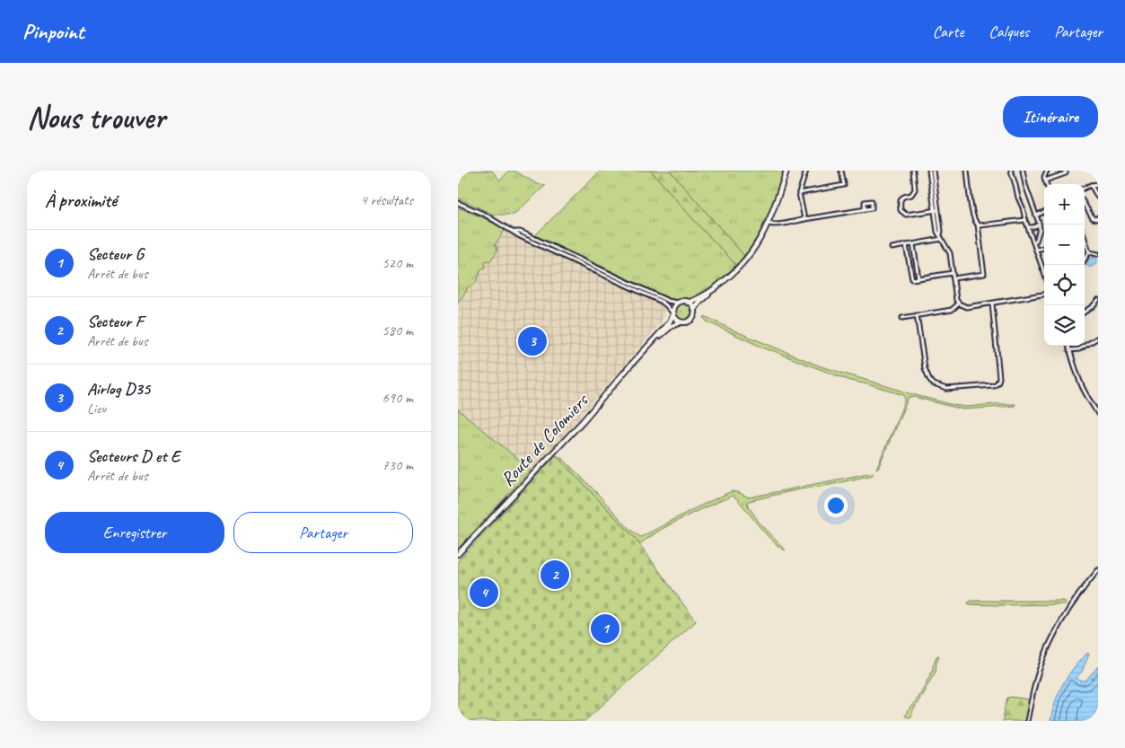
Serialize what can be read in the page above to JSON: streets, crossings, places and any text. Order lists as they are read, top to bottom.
{
  "streets": {
    "main road": ["Route de Colomiers"]
  },
  "page": {
    "header": "Pinpoint",
    "nav": ["Carte", "Calques", "Partager"],
    "buttons": [
      "Itinéraire",
      ["Enregistrer", "Partager"]
    ],
    "title": "Nous trouver",
    "heading": ["À proximité", "4 résultats"],
    "map_buttons": ["+", "−"],
    "list": [
      {
        "mark": "1",
        "name": "Secteur G",
        "note": "Arrêt de bus",
        "value": "520 m"
      },
      {
        "mark": "2",
        "name": "Secteur F",
        "note": "Arrêt de bus",
        "value": "580 m"
      },
      {
        "mark": "3",
        "name": "Airlog D35",
        "note": "Lieu",
        "value": "690 m"
      },
      {
        "mark": "4",
        "name": "Secteurs D et E",
        "note": "Arrêt de bus",
        "value": "730 m"
      }
    ],
    "pins": [
      "3",
      "2",
      "4",
      "1"
    ]
  }
}
